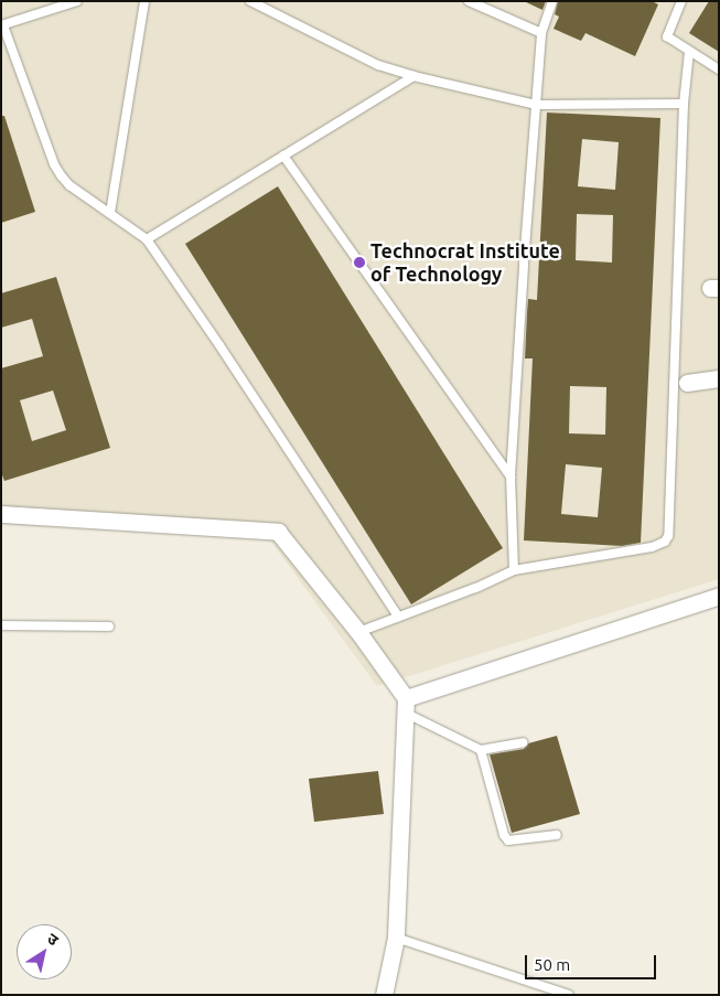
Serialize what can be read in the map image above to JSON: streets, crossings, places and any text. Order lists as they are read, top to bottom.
{
  "places": ["Technocrat Institute of Technology"],
  "scale_bar": "50 m",
  "north": "top right"
}
